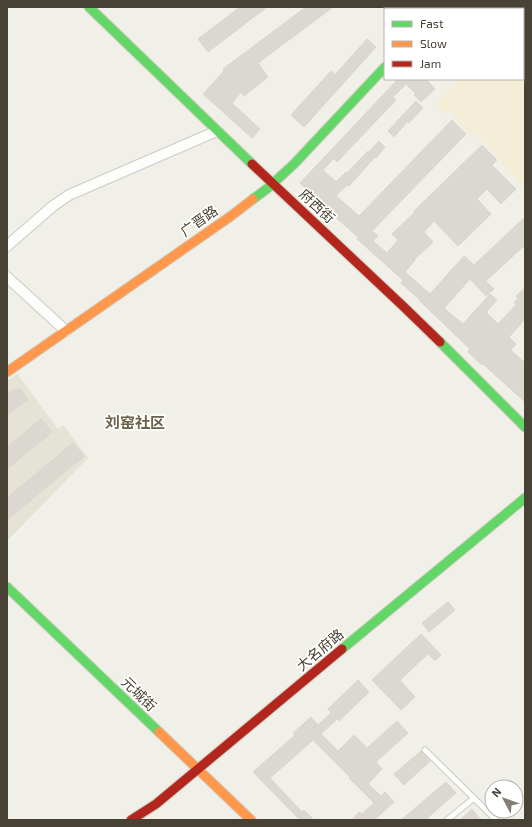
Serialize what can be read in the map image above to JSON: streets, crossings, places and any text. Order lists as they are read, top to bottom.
{
  "streets": {
    "street": [
      "府西街",
      "广晋路",
      "大名府路",
      "元城街"
    ]
  },
  "crossings": [
    ["府西街", "广晋路"],
    ["大名府路", "元城街"]
  ],
  "districts": ["刘窑社区"],
  "legend": ["Fast", "Slow", "Jam"],
  "north": "top left"
}
